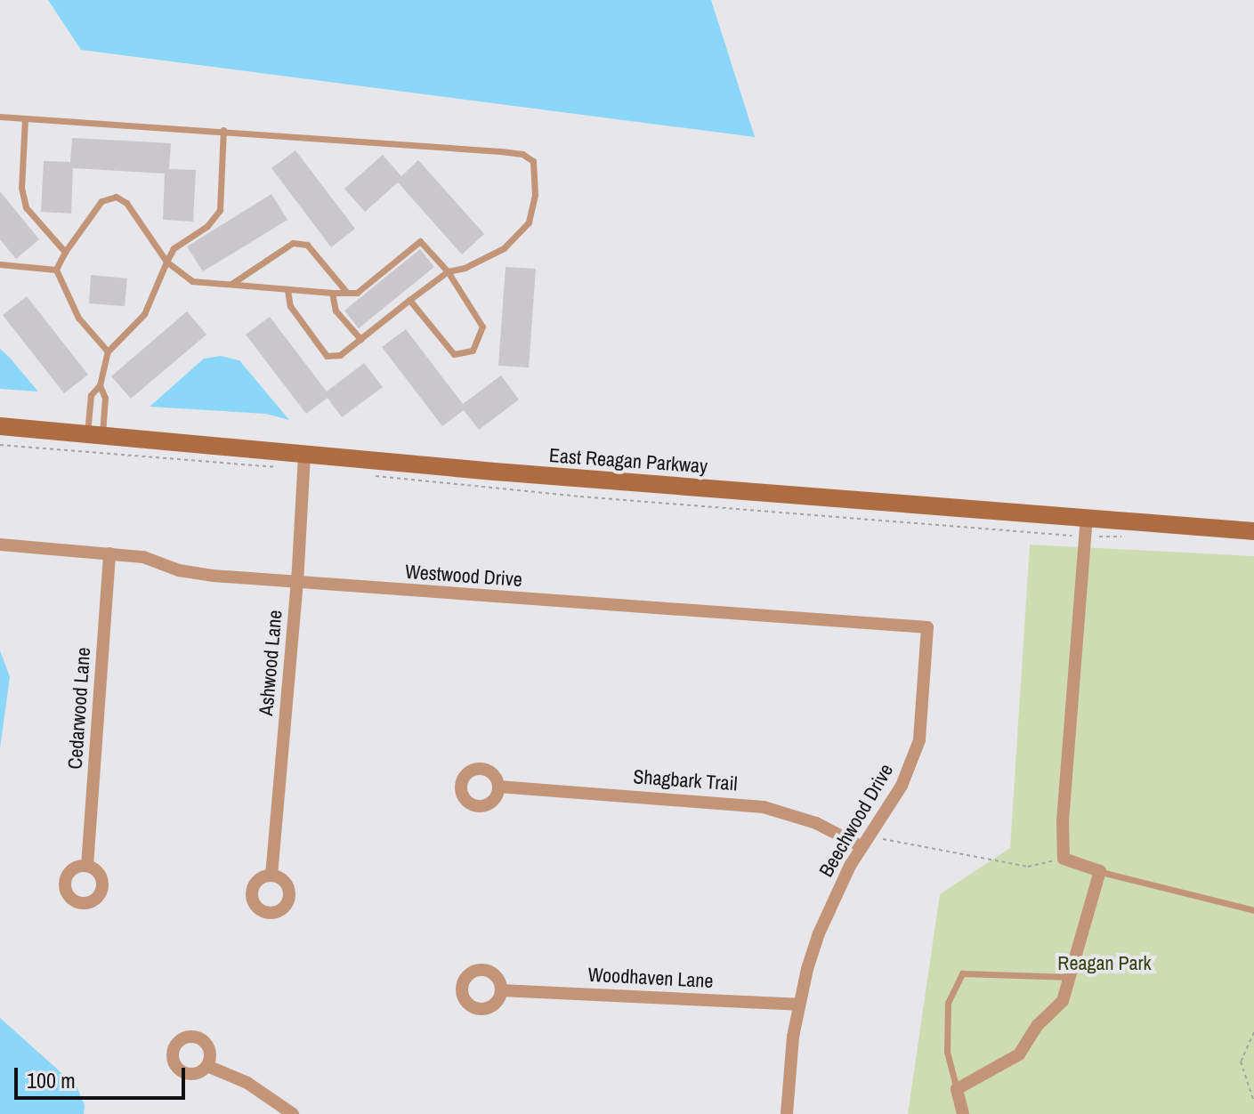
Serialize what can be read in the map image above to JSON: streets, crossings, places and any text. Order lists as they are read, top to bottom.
{
  "streets": {
    "street": [
      "East Reagan Parkway",
      "Westwood Drive",
      "Ashwood Lane",
      "Cedarwood Lane",
      "Shagbark Trail",
      "Beechwood Drive",
      "Woodhaven Lane"
    ]
  },
  "crossings": [
    ["East Reagan Parkway", "Ashwood Lane"],
    ["Westwood Drive", "Ashwood Lane"],
    ["Westwood Drive", "Cedarwood Lane"],
    ["Westwood Drive", "Beechwood Drive"],
    ["Shagbark Trail", "Beechwood Drive"],
    ["Beechwood Drive", "Woodhaven Lane"]
  ],
  "parks": ["Reagan Park"],
  "scale_bar": "100 m"
}
